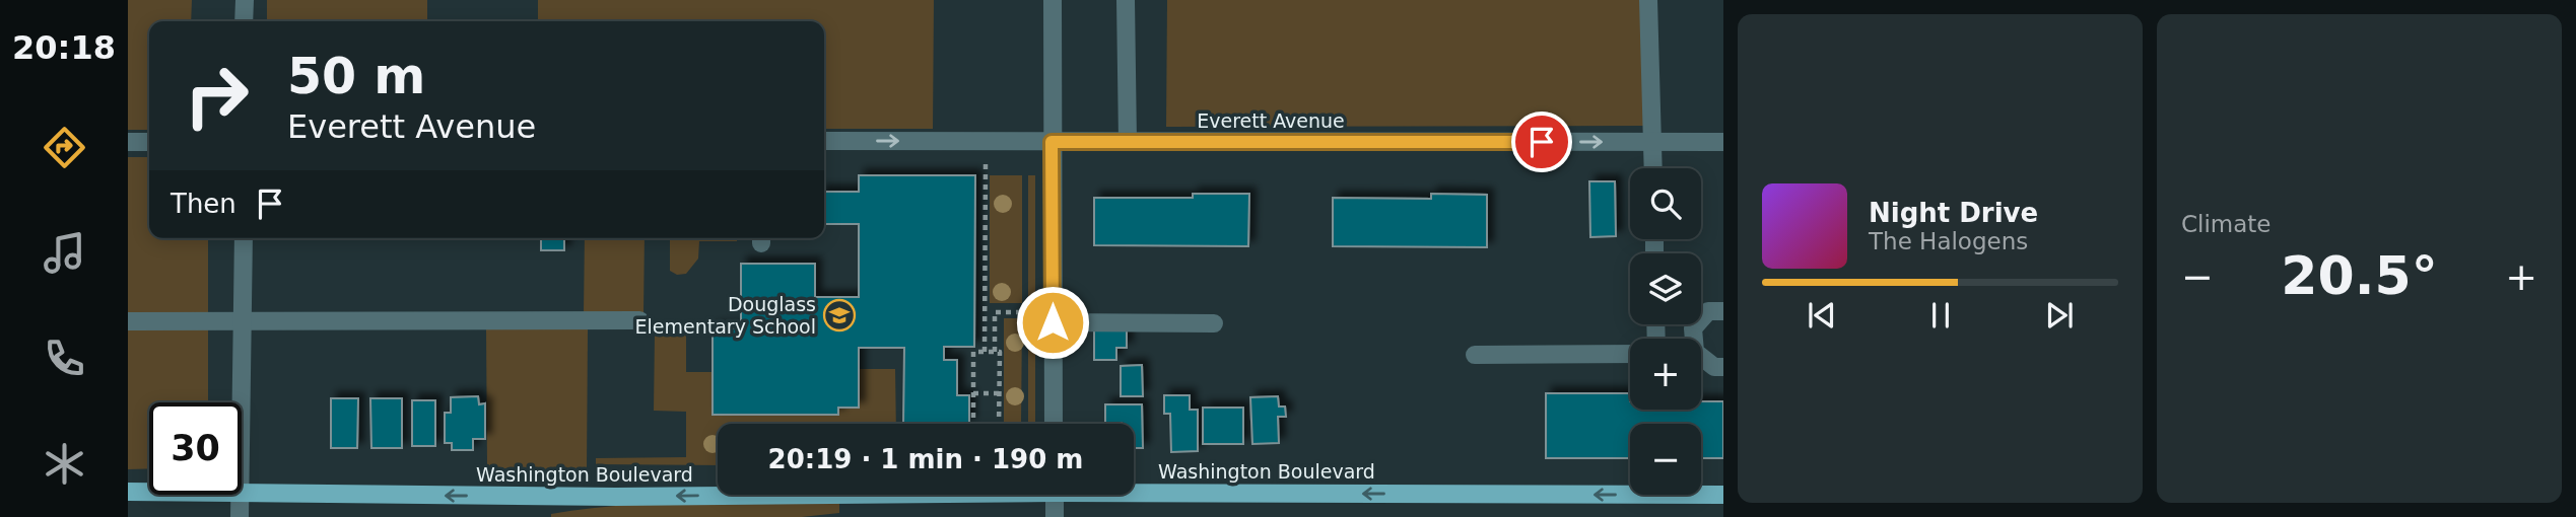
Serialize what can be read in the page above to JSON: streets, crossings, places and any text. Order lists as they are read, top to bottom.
{
  "streets": {
    "main road": ["Washington Boulevard"],
    "street": ["Everett Avenue"]
  },
  "one_way": ["Everett Avenue", "Washington Boulevard"],
  "places": {
    "school or university": ["Douglass Elementary School"]
  },
  "page": {
    "tabs": "20:18",
    "tile": "Climate",
    "turn": ["50 m", "Everett Avenue"],
    "map_buttons": ["+", "−"],
    "then": "Then",
    "song": ["Night Drive", "The Halogens"],
    "heat": ["−", "20.5°", "+"],
    "limit": "30",
    "trip": "20:19 · 1 min · 190 m"
  }
}
